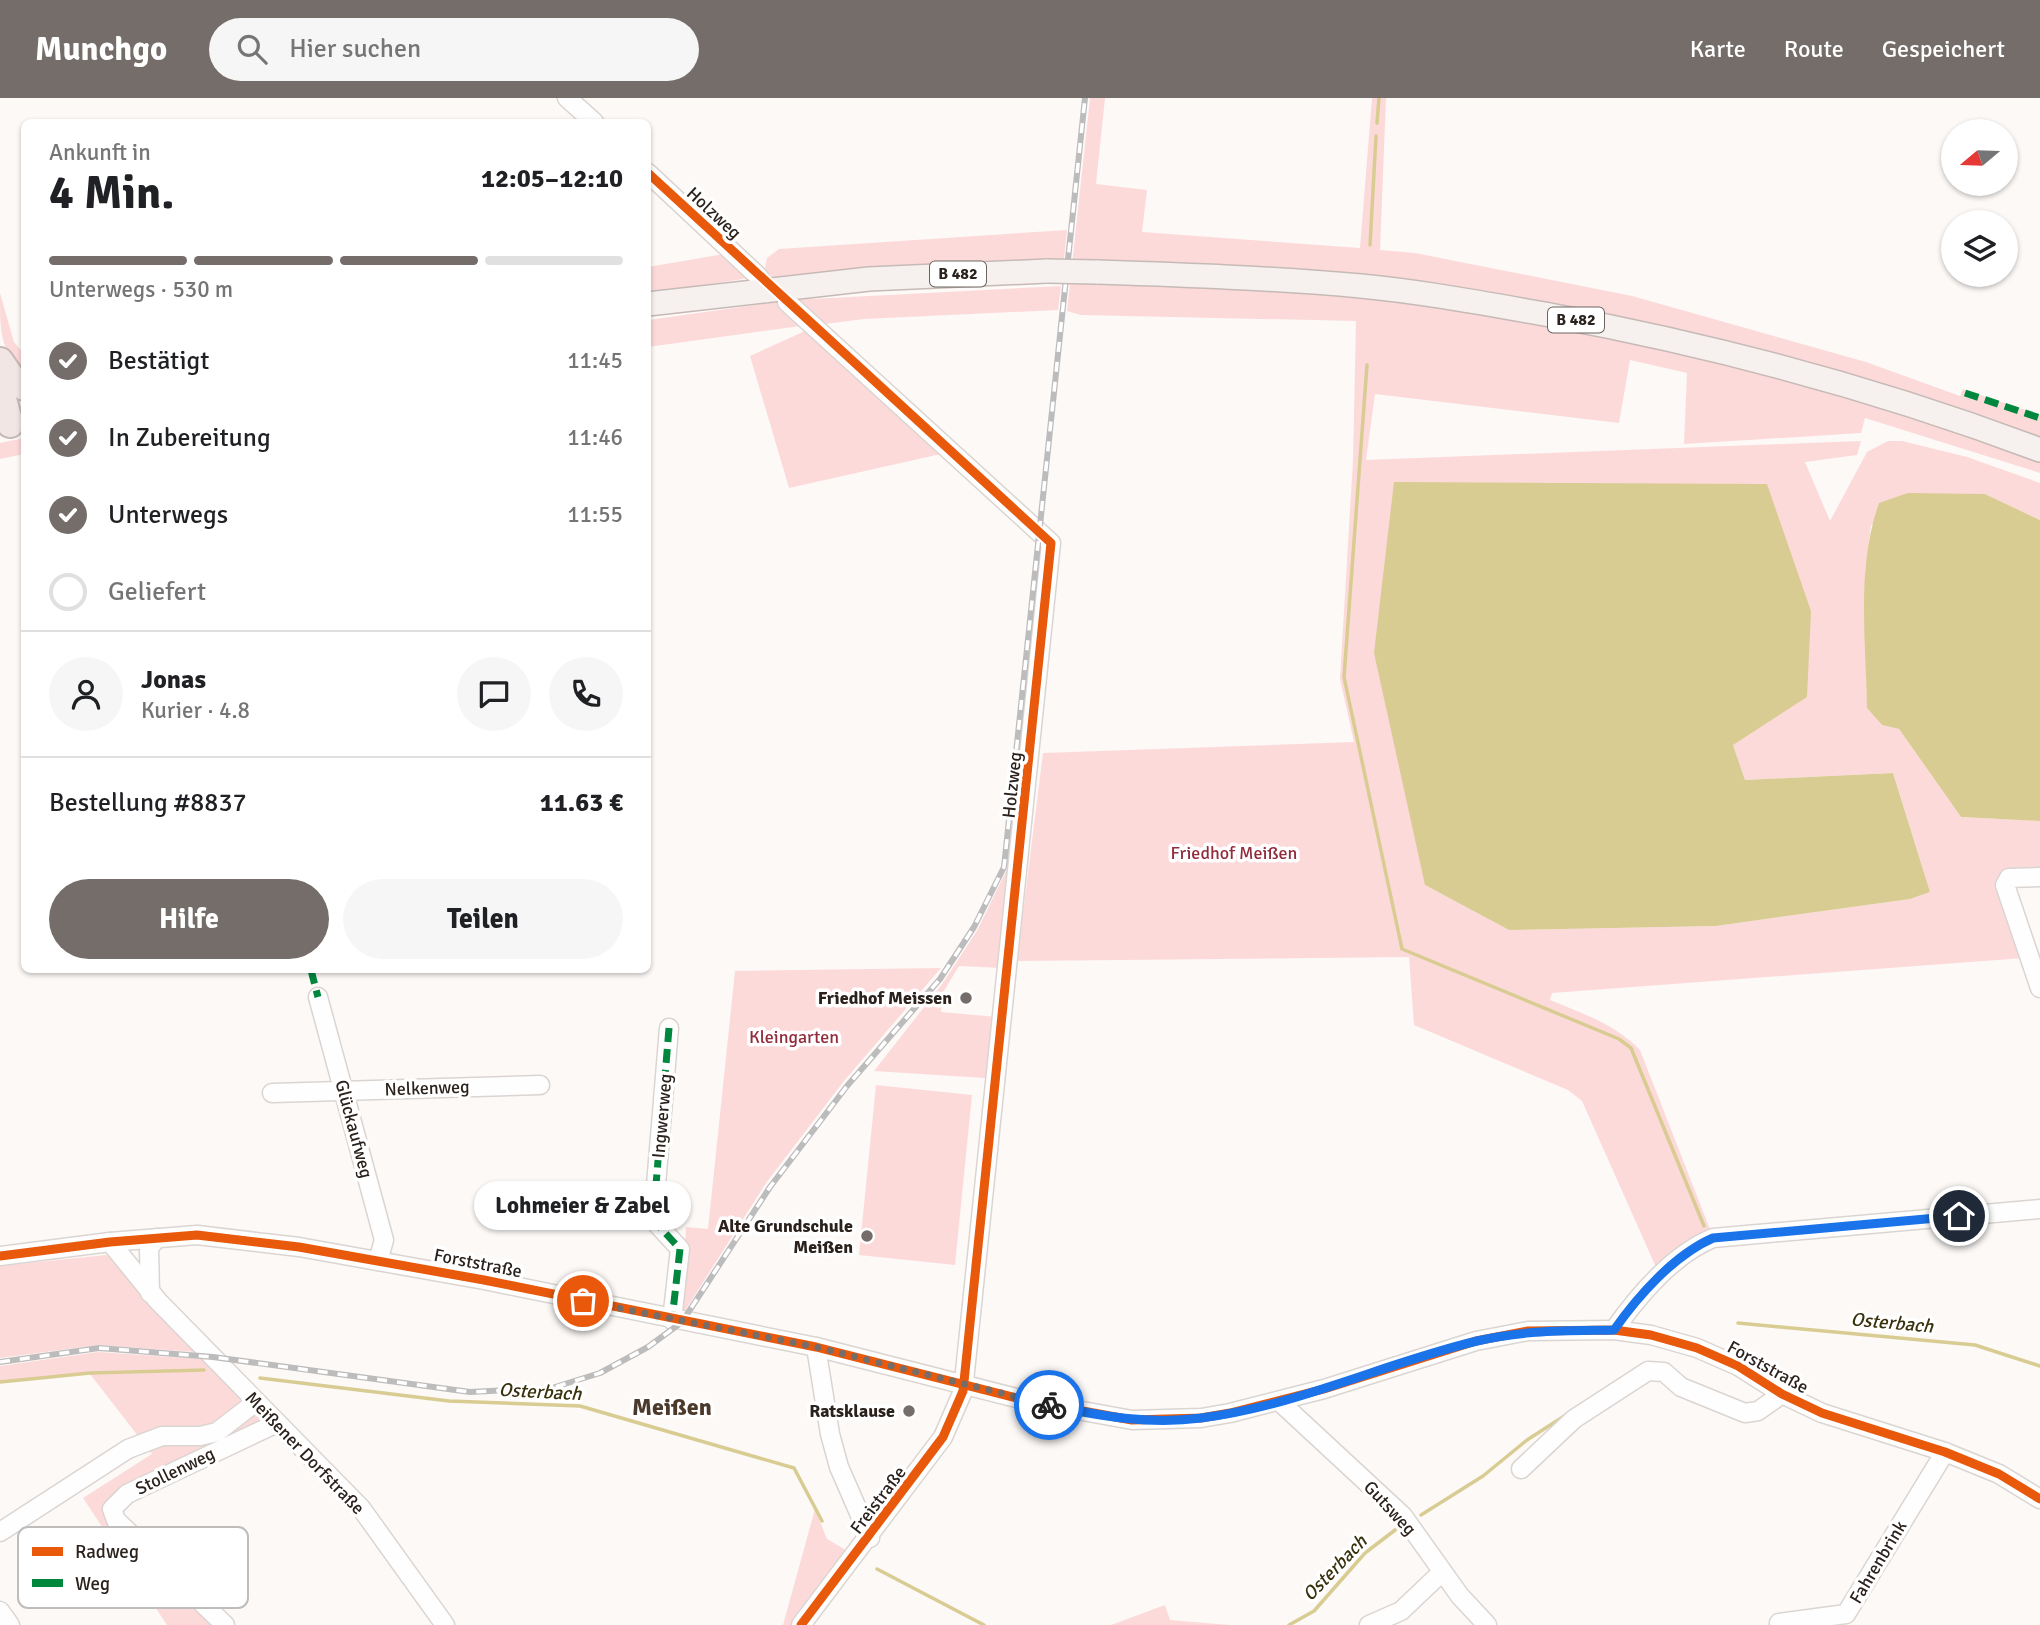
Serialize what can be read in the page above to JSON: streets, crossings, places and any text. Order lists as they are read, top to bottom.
{
  "streets": {
    "main road": ["B 482"],
    "street": [
      "Holzweg",
      "Nelkenweg",
      "Ingwerweg",
      "Glückaufweg",
      "Forststraße",
      "Meißener Dorfstraße",
      "Stollenweg",
      "Freistraße",
      "Gutsweg",
      "Fahrenbrink"
    ]
  },
  "crossings": [
    ["Holzweg", "Forststraße"],
    ["Holzweg", "Freistraße"],
    ["Nelkenweg", "Glückaufweg"],
    ["Ingwerweg", "Forststraße"],
    ["Glückaufweg", "Forststraße"],
    ["Forststraße", "Meißener Dorfstraße"],
    ["Forststraße", "Freistraße"],
    ["Forststraße", "Gutsweg"],
    ["Forststraße", "Fahrenbrink"],
    ["Meißener Dorfstraße", "Stollenweg"]
  ],
  "districts": ["Meißen"],
  "water": ["Osterbach"],
  "parks": ["Friedhof Meißen", "Kleingarten"],
  "places": [
    "Friedhof Meissen",
    "Alte Grundschule Meißen",
    "Lohmeier & Zabel",
    "Ratsklause"
  ],
  "legend": ["Radweg", "Weg"],
  "north": "left",
  "page": {
    "header": "Munchgo",
    "search": "Hier suchen",
    "nav": ["Karte", "Route", "Gespeichert"],
    "heading": ["4 Min.", "Ankunft in", "12:05–12:10"],
    "panel": [
      "Jonas",
      "Kurier · 4.8",
      "Bestellung #8837",
      "11.63 €"
    ],
    "bar": "Unterwegs · 530 m",
    "list": [
      ["Bestätigt", "11:45"],
      ["In Zubereitung", "11:46"],
      ["Unterwegs", "11:55"],
      "Geliefert"
    ],
    "buttons": ["Hilfe", "Teilen"],
    "bubble": "Lohmeier & Zabel"
  }
}
